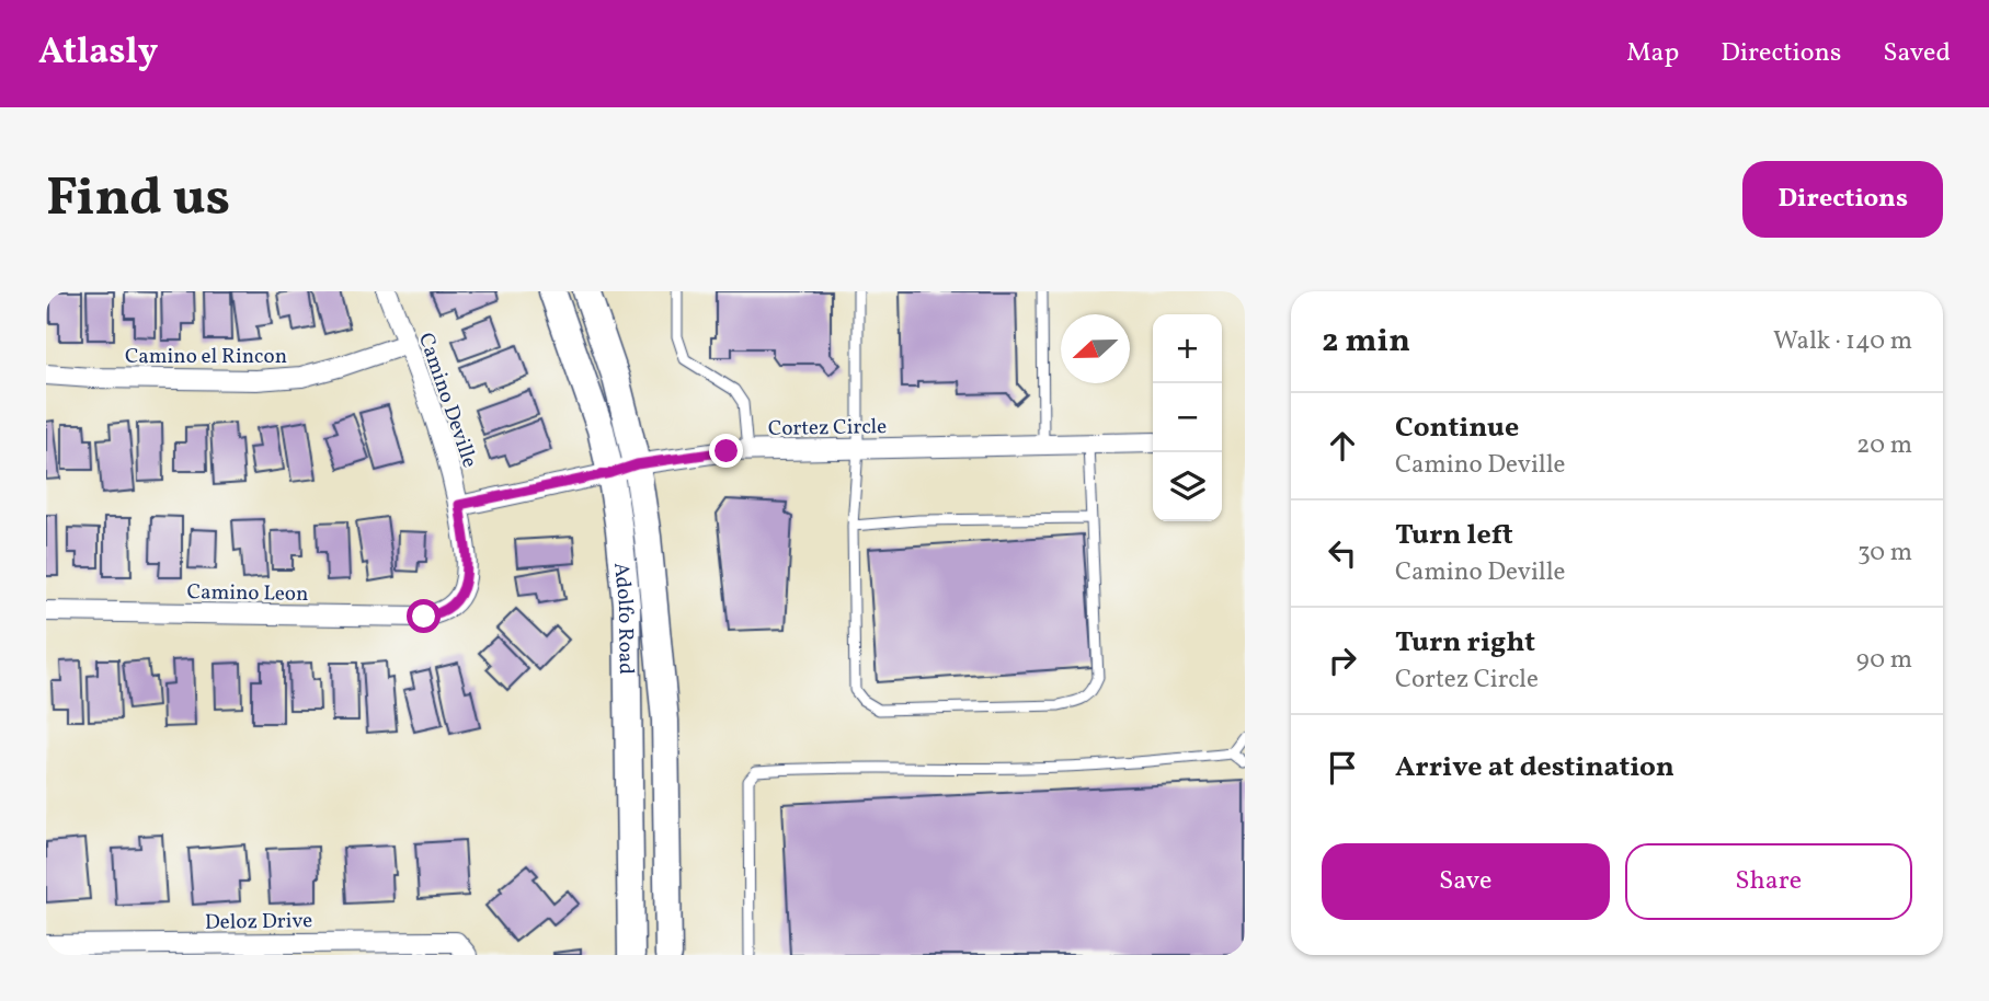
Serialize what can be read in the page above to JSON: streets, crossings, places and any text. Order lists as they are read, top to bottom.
{
  "streets": {
    "street": [
      "Camino el Rincon",
      "Camino Deville",
      "Cortez Circle",
      "Camino Leon",
      "Adolfo Road",
      "Deloz Drive"
    ]
  },
  "crossings": [
    ["Camino el Rincon", "Camino Deville"],
    ["Camino Deville", "Cortez Circle"],
    ["Camino Deville", "Camino Leon"],
    ["Cortez Circle", "Adolfo Road"]
  ],
  "north": "left",
  "page": {
    "header": "Atlasly",
    "nav": ["Map", "Directions", "Saved"],
    "buttons": [
      "Directions",
      ["Save", "Share"]
    ],
    "title": "Find us",
    "heading": ["2 min", "Walk · 140 m"],
    "map_buttons": ["+", "−"],
    "list": [
      ["Continue", "Camino Deville", "20 m"],
      ["Turn left", "Camino Deville", "30 m"],
      ["Turn right", "Cortez Circle", "90 m"],
      "Arrive at destination"
    ]
  }
}
